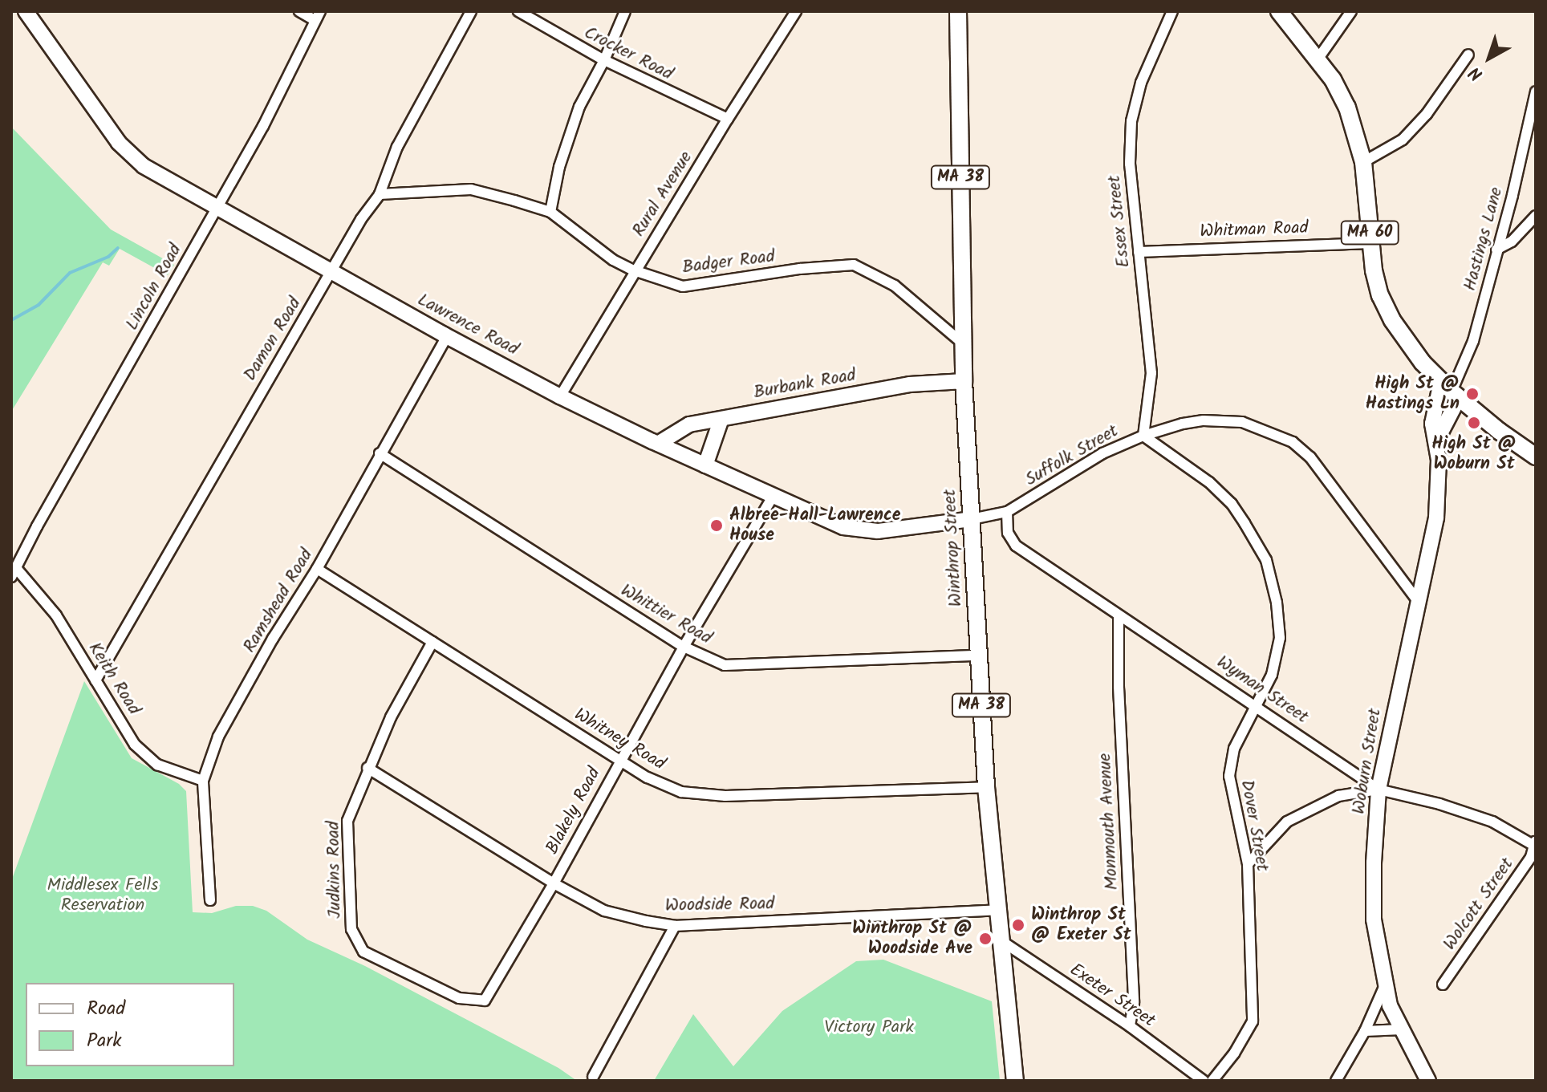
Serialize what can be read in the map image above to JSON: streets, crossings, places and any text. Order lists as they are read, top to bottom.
{
  "streets": {
    "main road": ["MA 38", "MA 60", "Winthrop Street"],
    "street": [
      "Crocker Road",
      "Rural Avenue",
      "Essex Street",
      "Whitman Road",
      "Hastings Lane",
      "Badger Road",
      "Lincoln Road",
      "Lawrence Road",
      "Damon Road",
      "Burbank Road",
      "Suffolk Street",
      "Ramshead Road",
      "Whittier Road",
      "Keith Road",
      "Wyman Street",
      "Whitney Road",
      "Woburn Street",
      "Blakely Road",
      "Monmouth Avenue",
      "Dover Street",
      "Judkins Road",
      "Wolcott Street",
      "Woodside Road",
      "Exeter Street"
    ]
  },
  "crossings": [
    ["Crocker Road", "Rural Avenue"],
    ["Rural Avenue", "Badger Road"],
    ["Rural Avenue", "Lawrence Road"],
    ["Essex Street", "Whitman Road"],
    ["Essex Street", "Suffolk Street"],
    ["Essex Street", "Dover Street"],
    ["Whitman Road", "MA 60"],
    ["MA 60", "Hastings Lane"],
    ["MA 60", "Woburn Street"],
    ["Hastings Lane", "Woburn Street"],
    ["Badger Road", "Damon Road"],
    ["Badger Road", "Winthrop Street"],
    ["Lincoln Road", "Lawrence Road"],
    ["Lincoln Road", "Keith Road"],
    ["Lawrence Road", "Damon Road"],
    ["Lawrence Road", "Burbank Road"],
    ["Lawrence Road", "Suffolk Street"],
    ["Lawrence Road", "Winthrop Street"],
    ["Lawrence Road", "Ramshead Road"],
    ["Lawrence Road", "Blakely Road"],
    ["Damon Road", "Keith Road"],
    ["Burbank Road", "Winthrop Street"],
    ["Suffolk Street", "Winthrop Street"],
    ["Suffolk Street", "Wyman Street"],
    ["Suffolk Street", "Woburn Street"],
    ["Suffolk Street", "Dover Street"],
    ["Winthrop Street", "Whittier Road"],
    ["Winthrop Street", "Whitney Road"],
    ["Winthrop Street", "Woodside Road"],
    ["Winthrop Street", "Exeter Street"],
    ["Ramshead Road", "Whittier Road"],
    ["Ramshead Road", "Keith Road"],
    ["Ramshead Road", "Whitney Road"],
    ["Whittier Road", "Blakely Road"],
    ["Wyman Street", "Woburn Street"],
    ["Wyman Street", "Monmouth Avenue"],
    ["Wyman Street", "Dover Street"],
    ["Wyman Street", "Wolcott Street"],
    ["Whitney Road", "Blakely Road"],
    ["Whitney Road", "Judkins Road"],
    ["Blakely Road", "Judkins Road"],
    ["Blakely Road", "Woodside Road"],
    ["Monmouth Avenue", "Exeter Street"],
    ["Judkins Road", "Woodside Road"]
  ],
  "parks": ["Middlesex Fells Reservation", "Victory Park"],
  "places": [
    "High St @ Hastings Ln",
    "High St @ Woburn St",
    "Albree-Hall-Lawrence House",
    "Winthrop St @ Exeter St",
    "Winthrop St @ Woodside Ave"
  ],
  "legend": ["Road", "Park"],
  "north": "bottom left"
}
